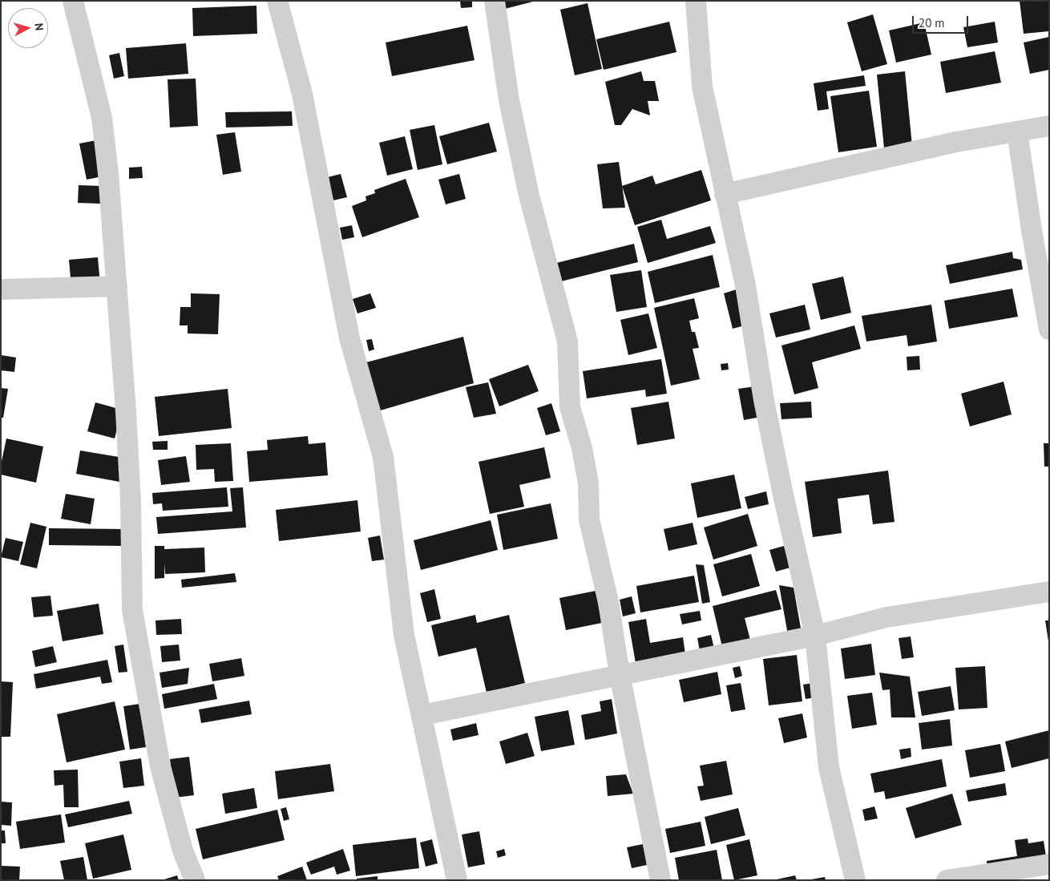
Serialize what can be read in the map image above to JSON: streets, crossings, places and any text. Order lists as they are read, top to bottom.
{
  "scale_bar": "20 m",
  "north": "right"
}
